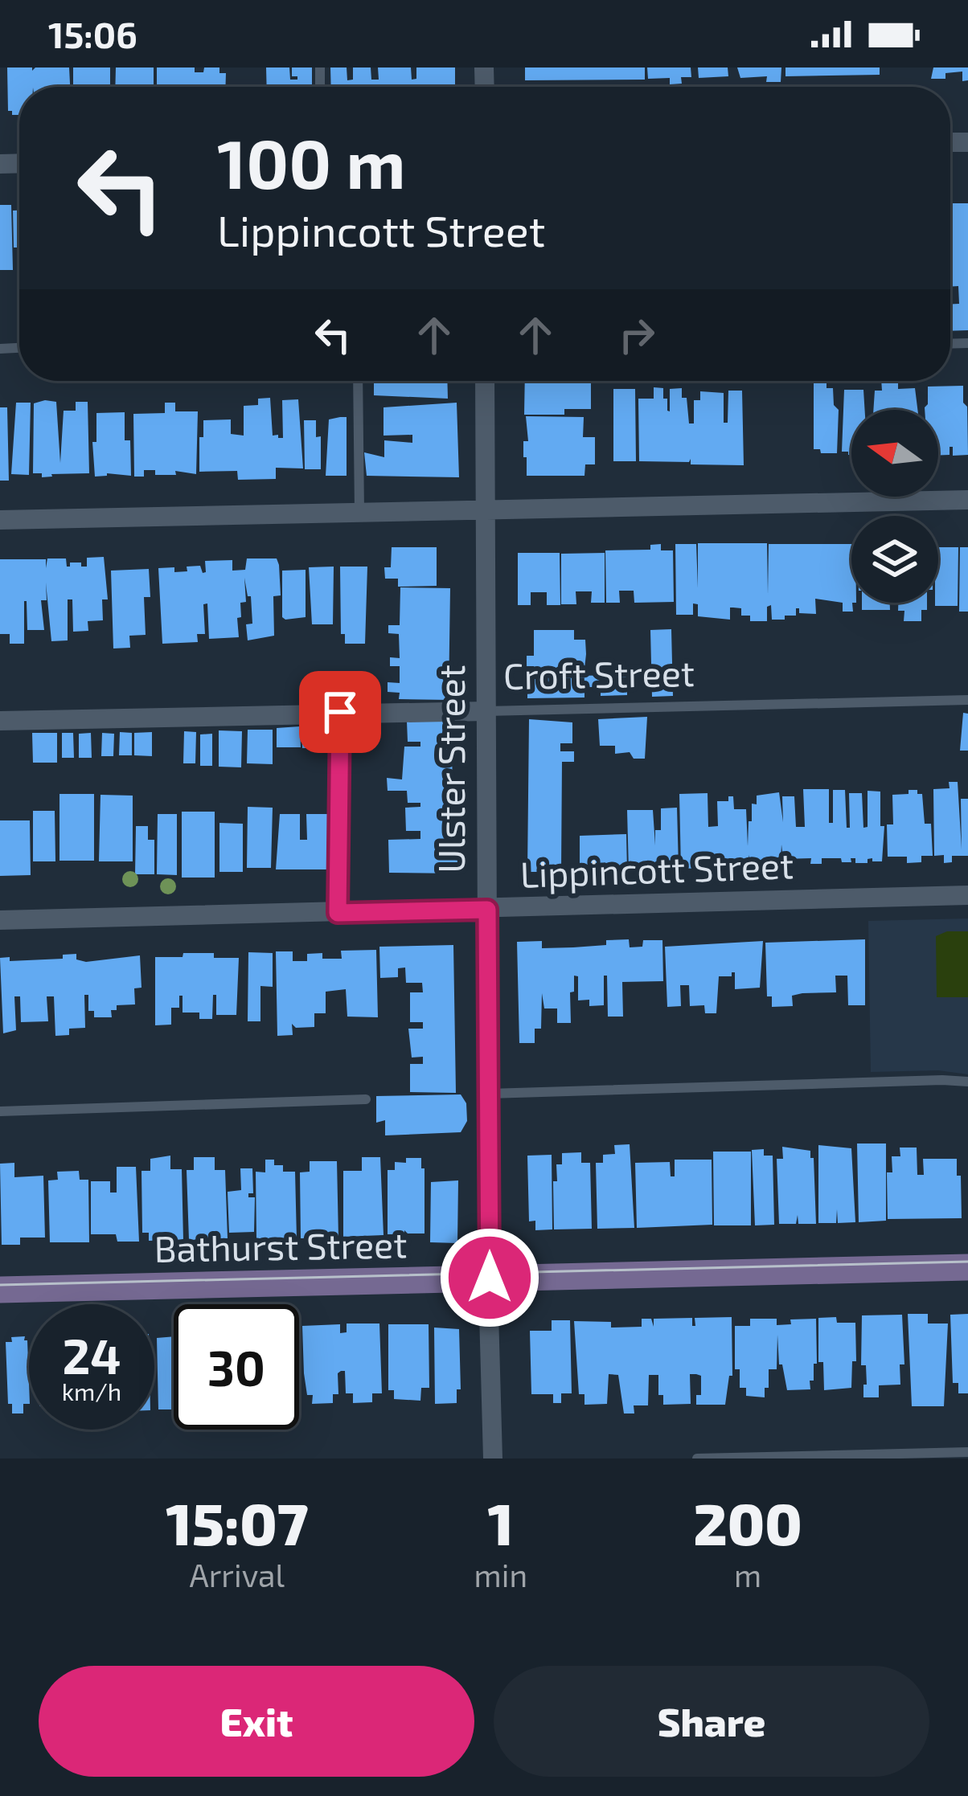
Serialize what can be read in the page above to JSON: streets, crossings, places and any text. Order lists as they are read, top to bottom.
{
  "streets": {
    "main road": ["Bathurst Street"],
    "street": ["Croft Street", "Ulster Street", "Lippincott Street"]
  },
  "crossings": [
    ["Croft Street", "Ulster Street"],
    ["Ulster Street", "Lippincott Street"],
    ["Ulster Street", "Bathurst Street"]
  ],
  "north": "left",
  "page": {
    "status": "15:06",
    "turn": ["100 m", "Lippincott Street"],
    "speed": "24 km/h",
    "limit": "30",
    "eta": [
      "15:07",
      "Arrival",
      "1",
      "min",
      "200",
      "m"
    ],
    "buttons": ["Exit", "Share"]
  }
}
